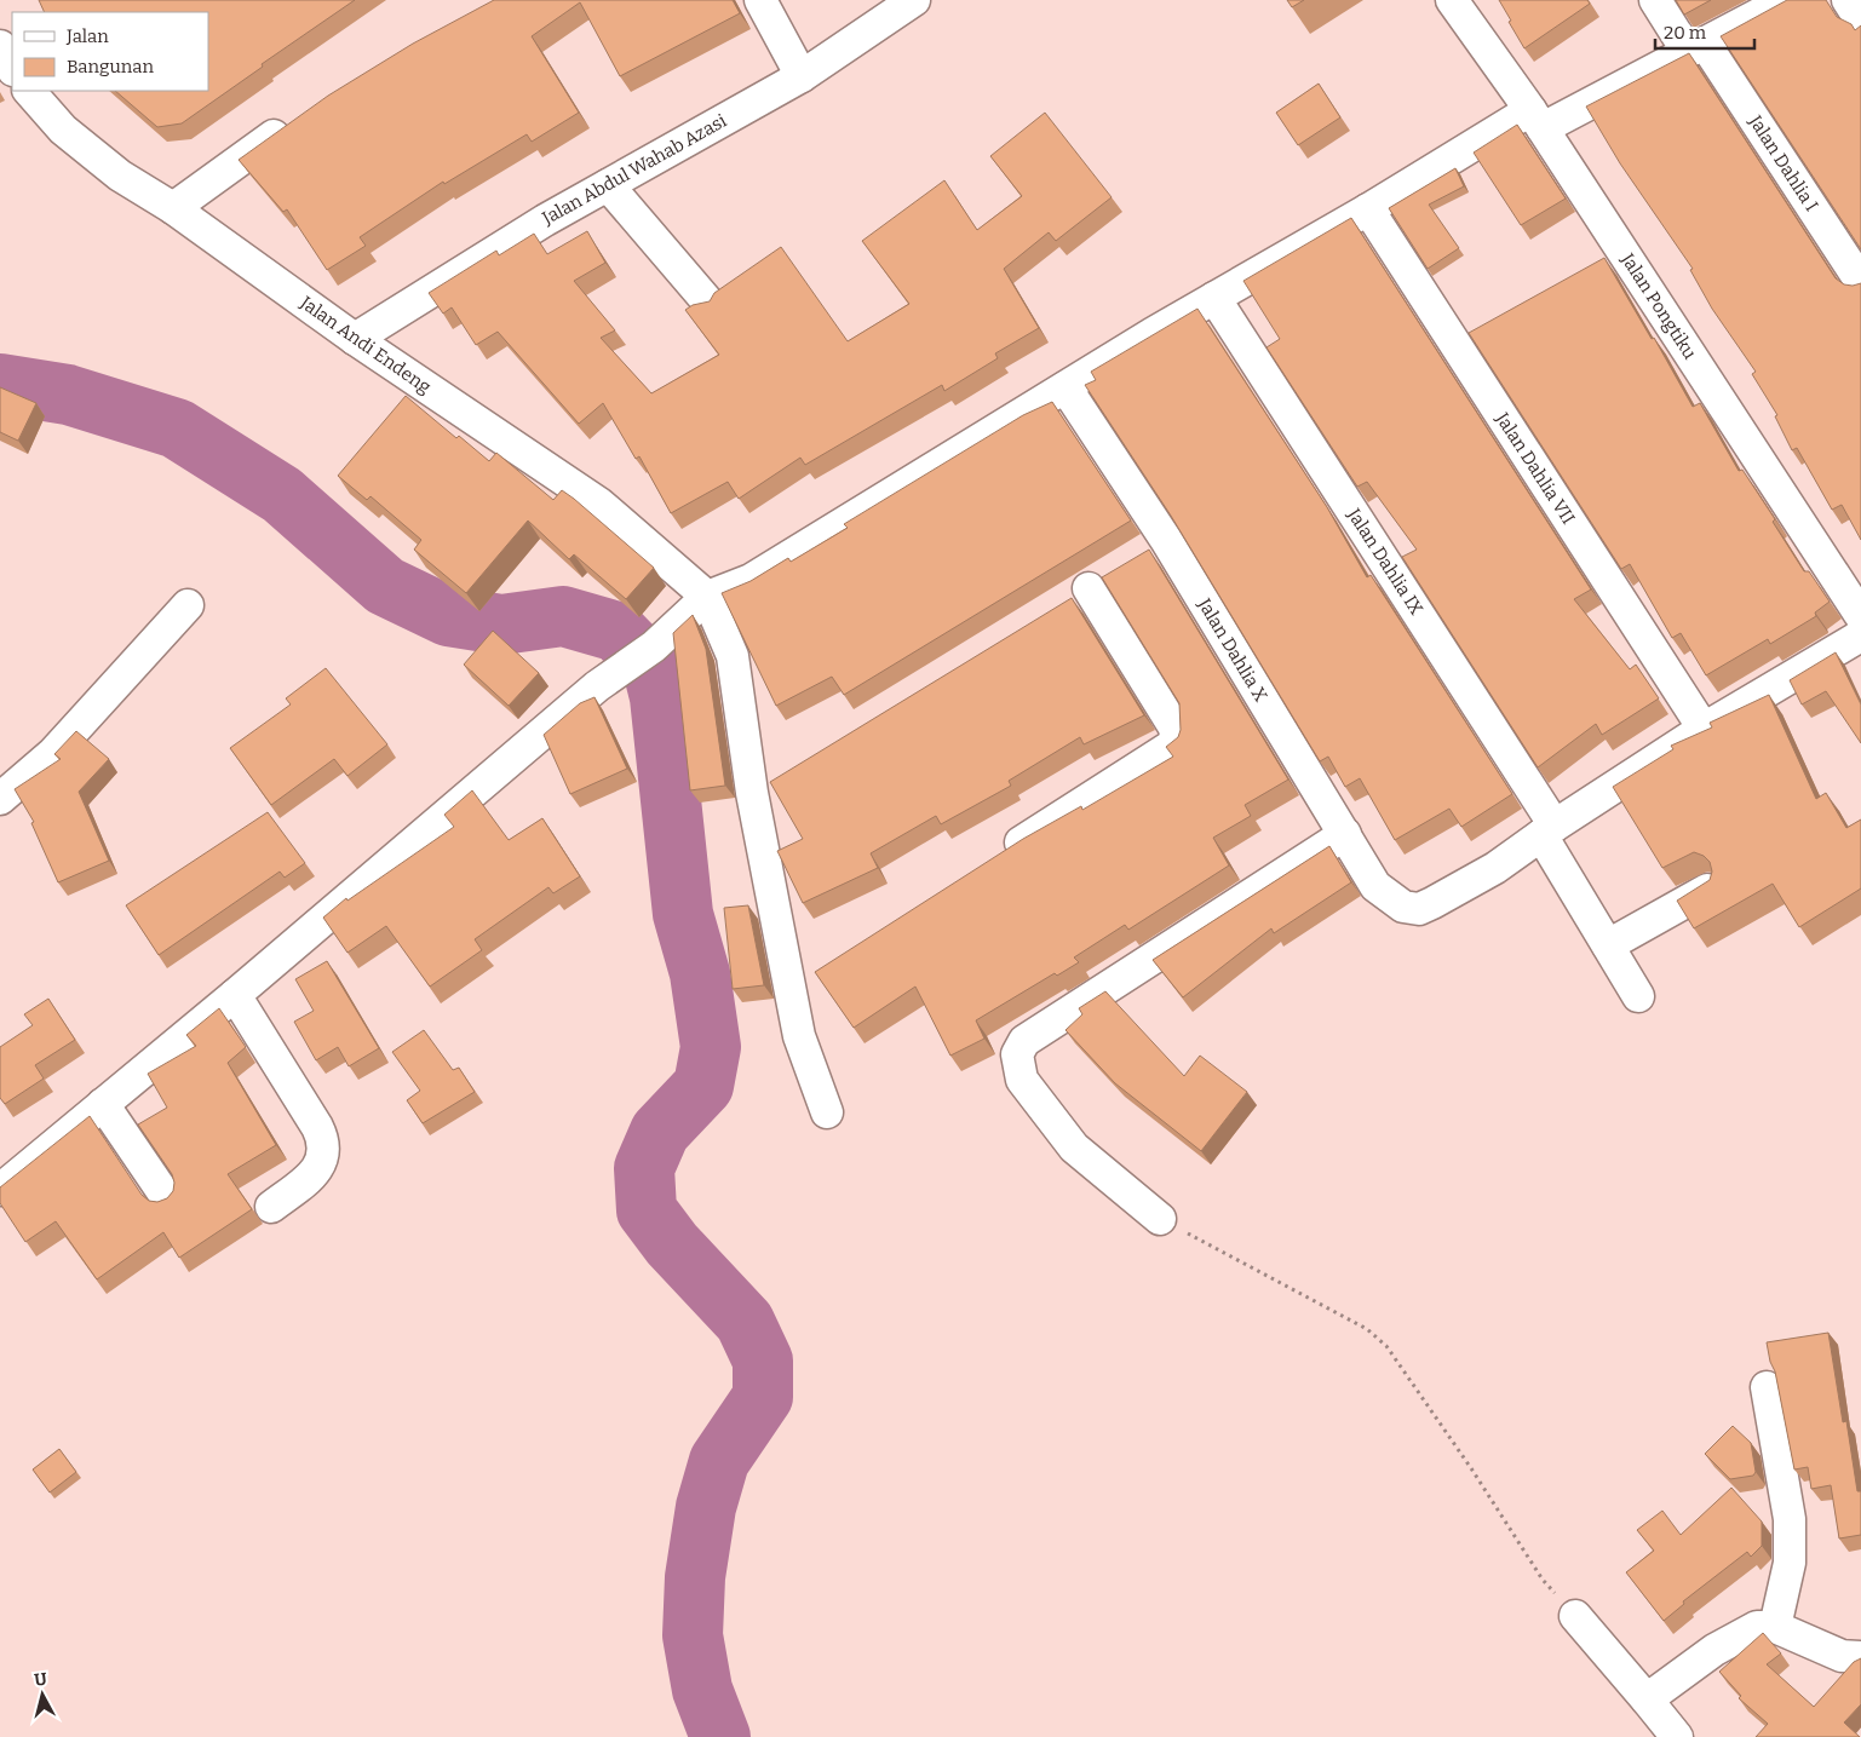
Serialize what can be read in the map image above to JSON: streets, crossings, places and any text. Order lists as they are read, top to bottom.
{
  "streets": {
    "street": [
      "Jalan Dahlia I",
      "Jalan Abdul Wahab Azasi",
      "Jalan Pongtiku",
      "Jalan Andi Endeng",
      "Jalan Dahlia VII",
      "Jalan Dahlia IX",
      "Jalan Dahlia X"
    ]
  },
  "crossings": [
    ["Jalan Abdul Wahab Azasi", "Jalan Andi Endeng"],
    ["Jalan Dahlia IX", "Jalan Dahlia X"]
  ],
  "legend": ["Jalan", "Bangunan"],
  "scale_bar": "20 m",
  "north": "top"
}
